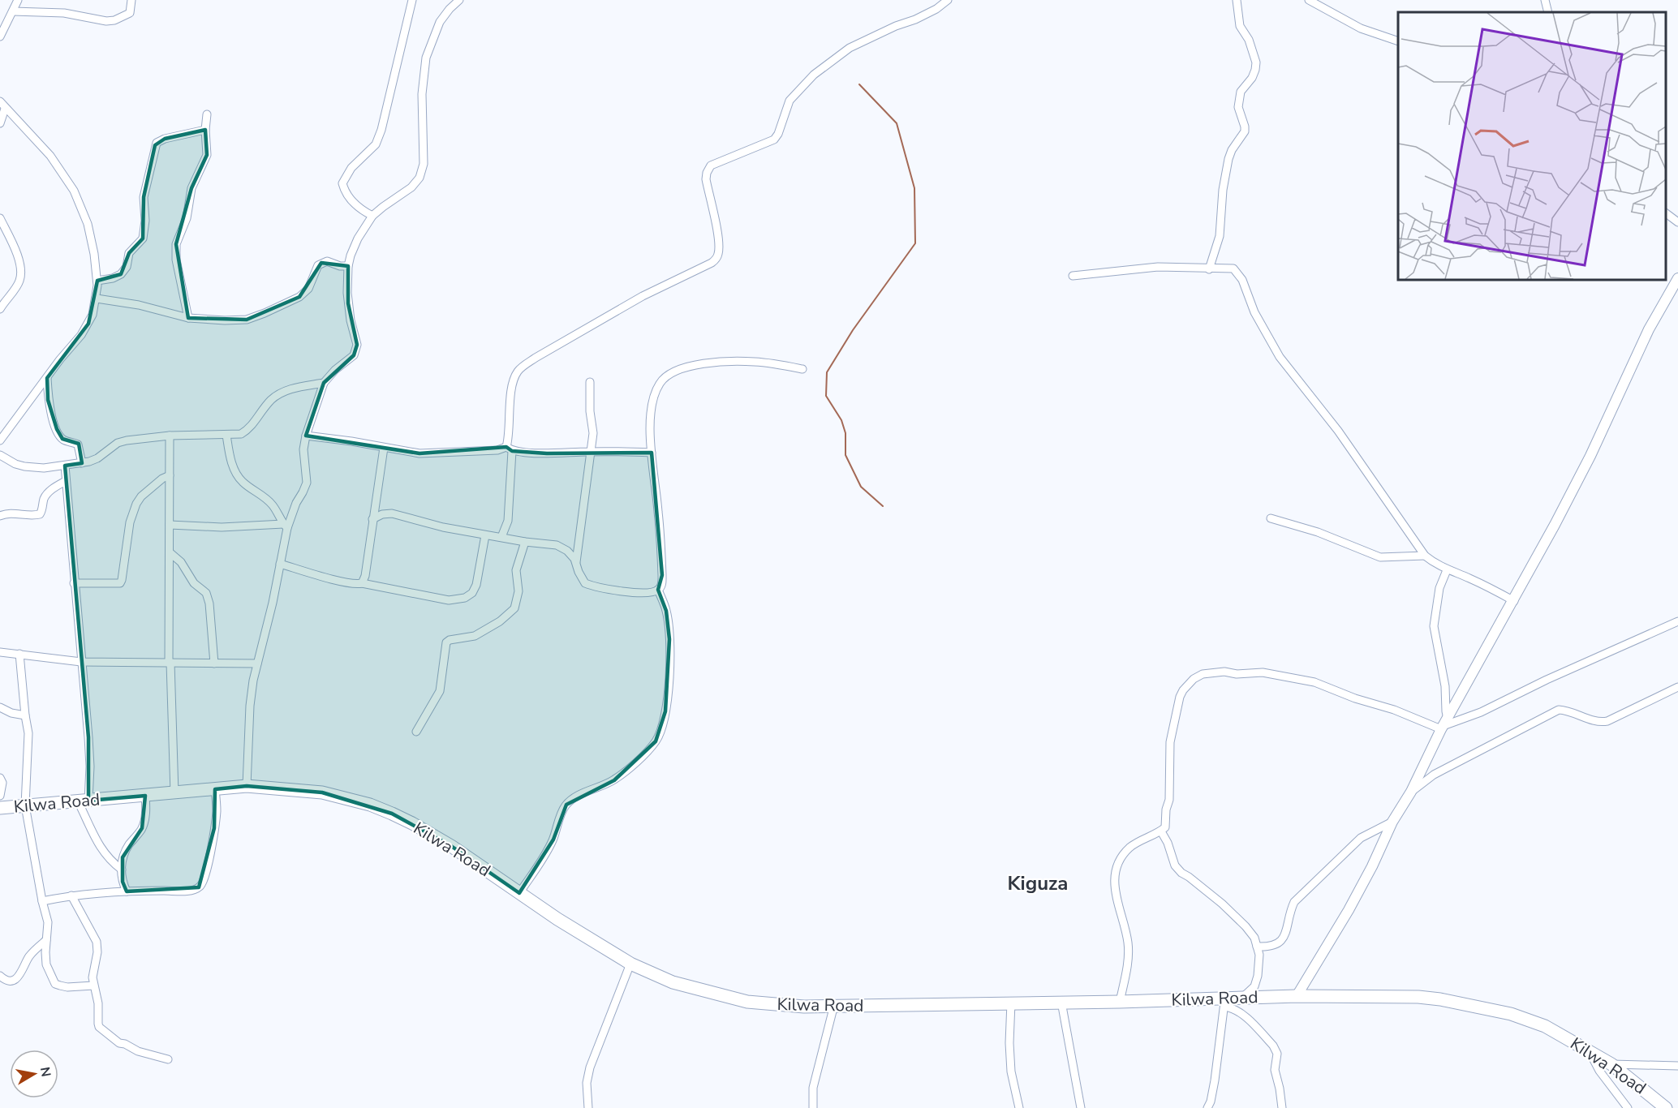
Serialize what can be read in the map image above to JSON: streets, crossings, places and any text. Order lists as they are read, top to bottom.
{
  "streets": {
    "highway": ["Kilwa Road"]
  },
  "districts": ["Kiguza"],
  "north": "right"
}
